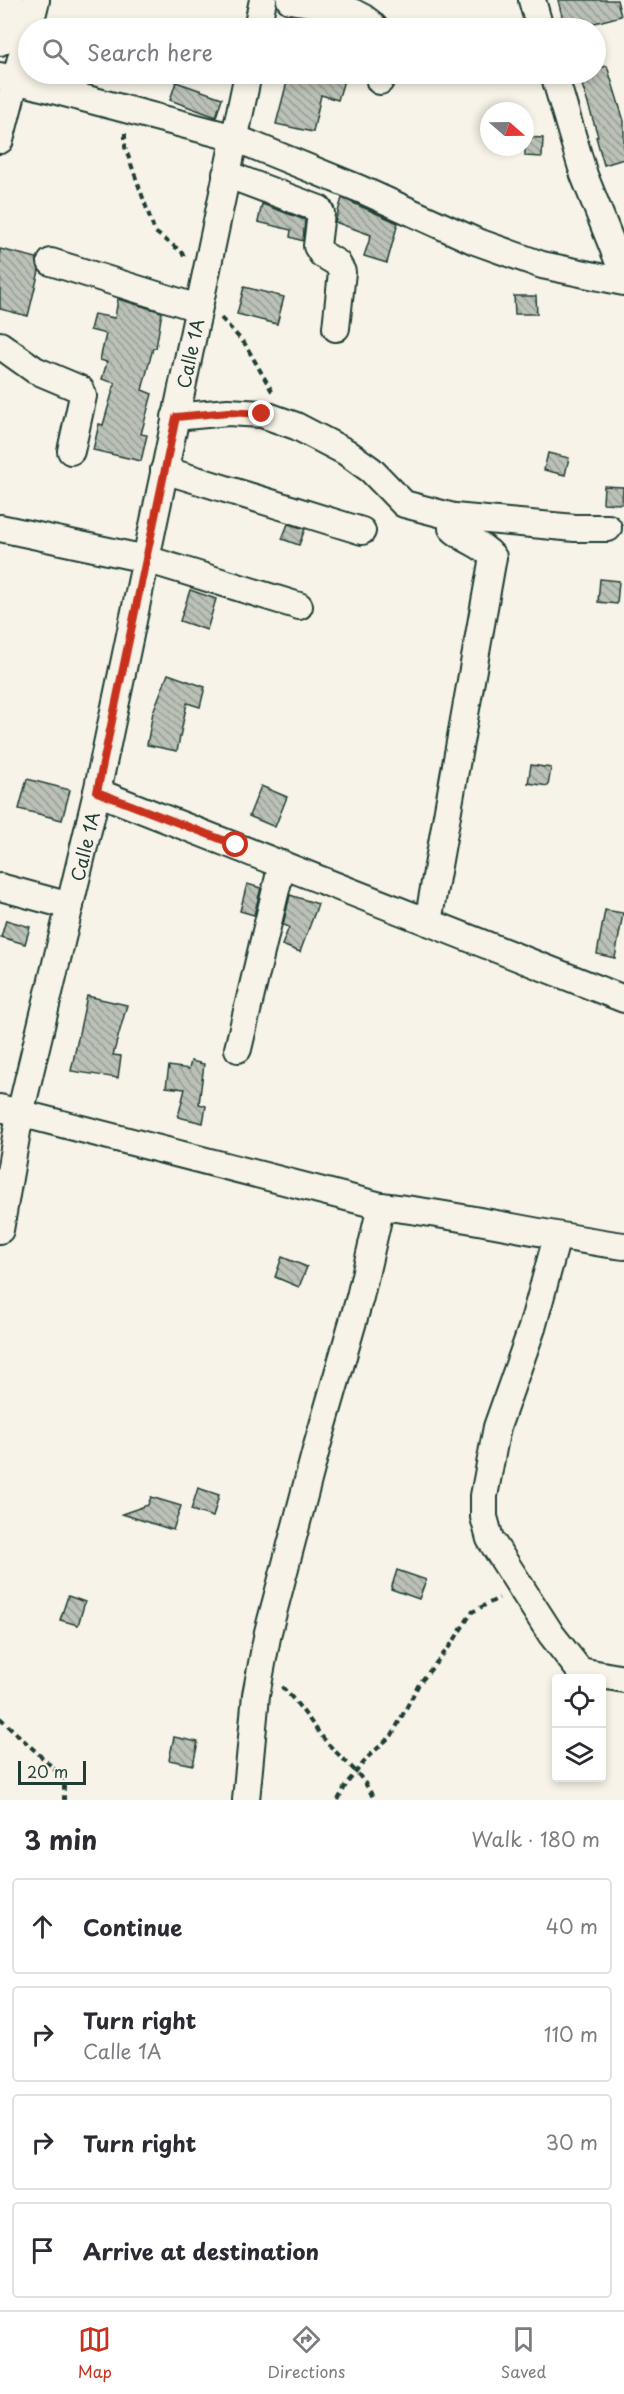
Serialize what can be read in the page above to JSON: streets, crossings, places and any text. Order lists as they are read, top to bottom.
{
  "streets": {
    "street": ["Calle 1A"]
  },
  "scale_bar": "20 m",
  "north": "right",
  "page": {
    "search": "Search here",
    "scale": "20 m",
    "heading": ["3 min", "Walk · 180 m"],
    "list": [
      ["Continue", "40 m"],
      ["Turn right", "Calle 1A", "110 m"],
      ["Turn right", "30 m"],
      "Arrive at destination"
    ],
    "nav": ["Map", "Directions", "Saved"]
  }
}
